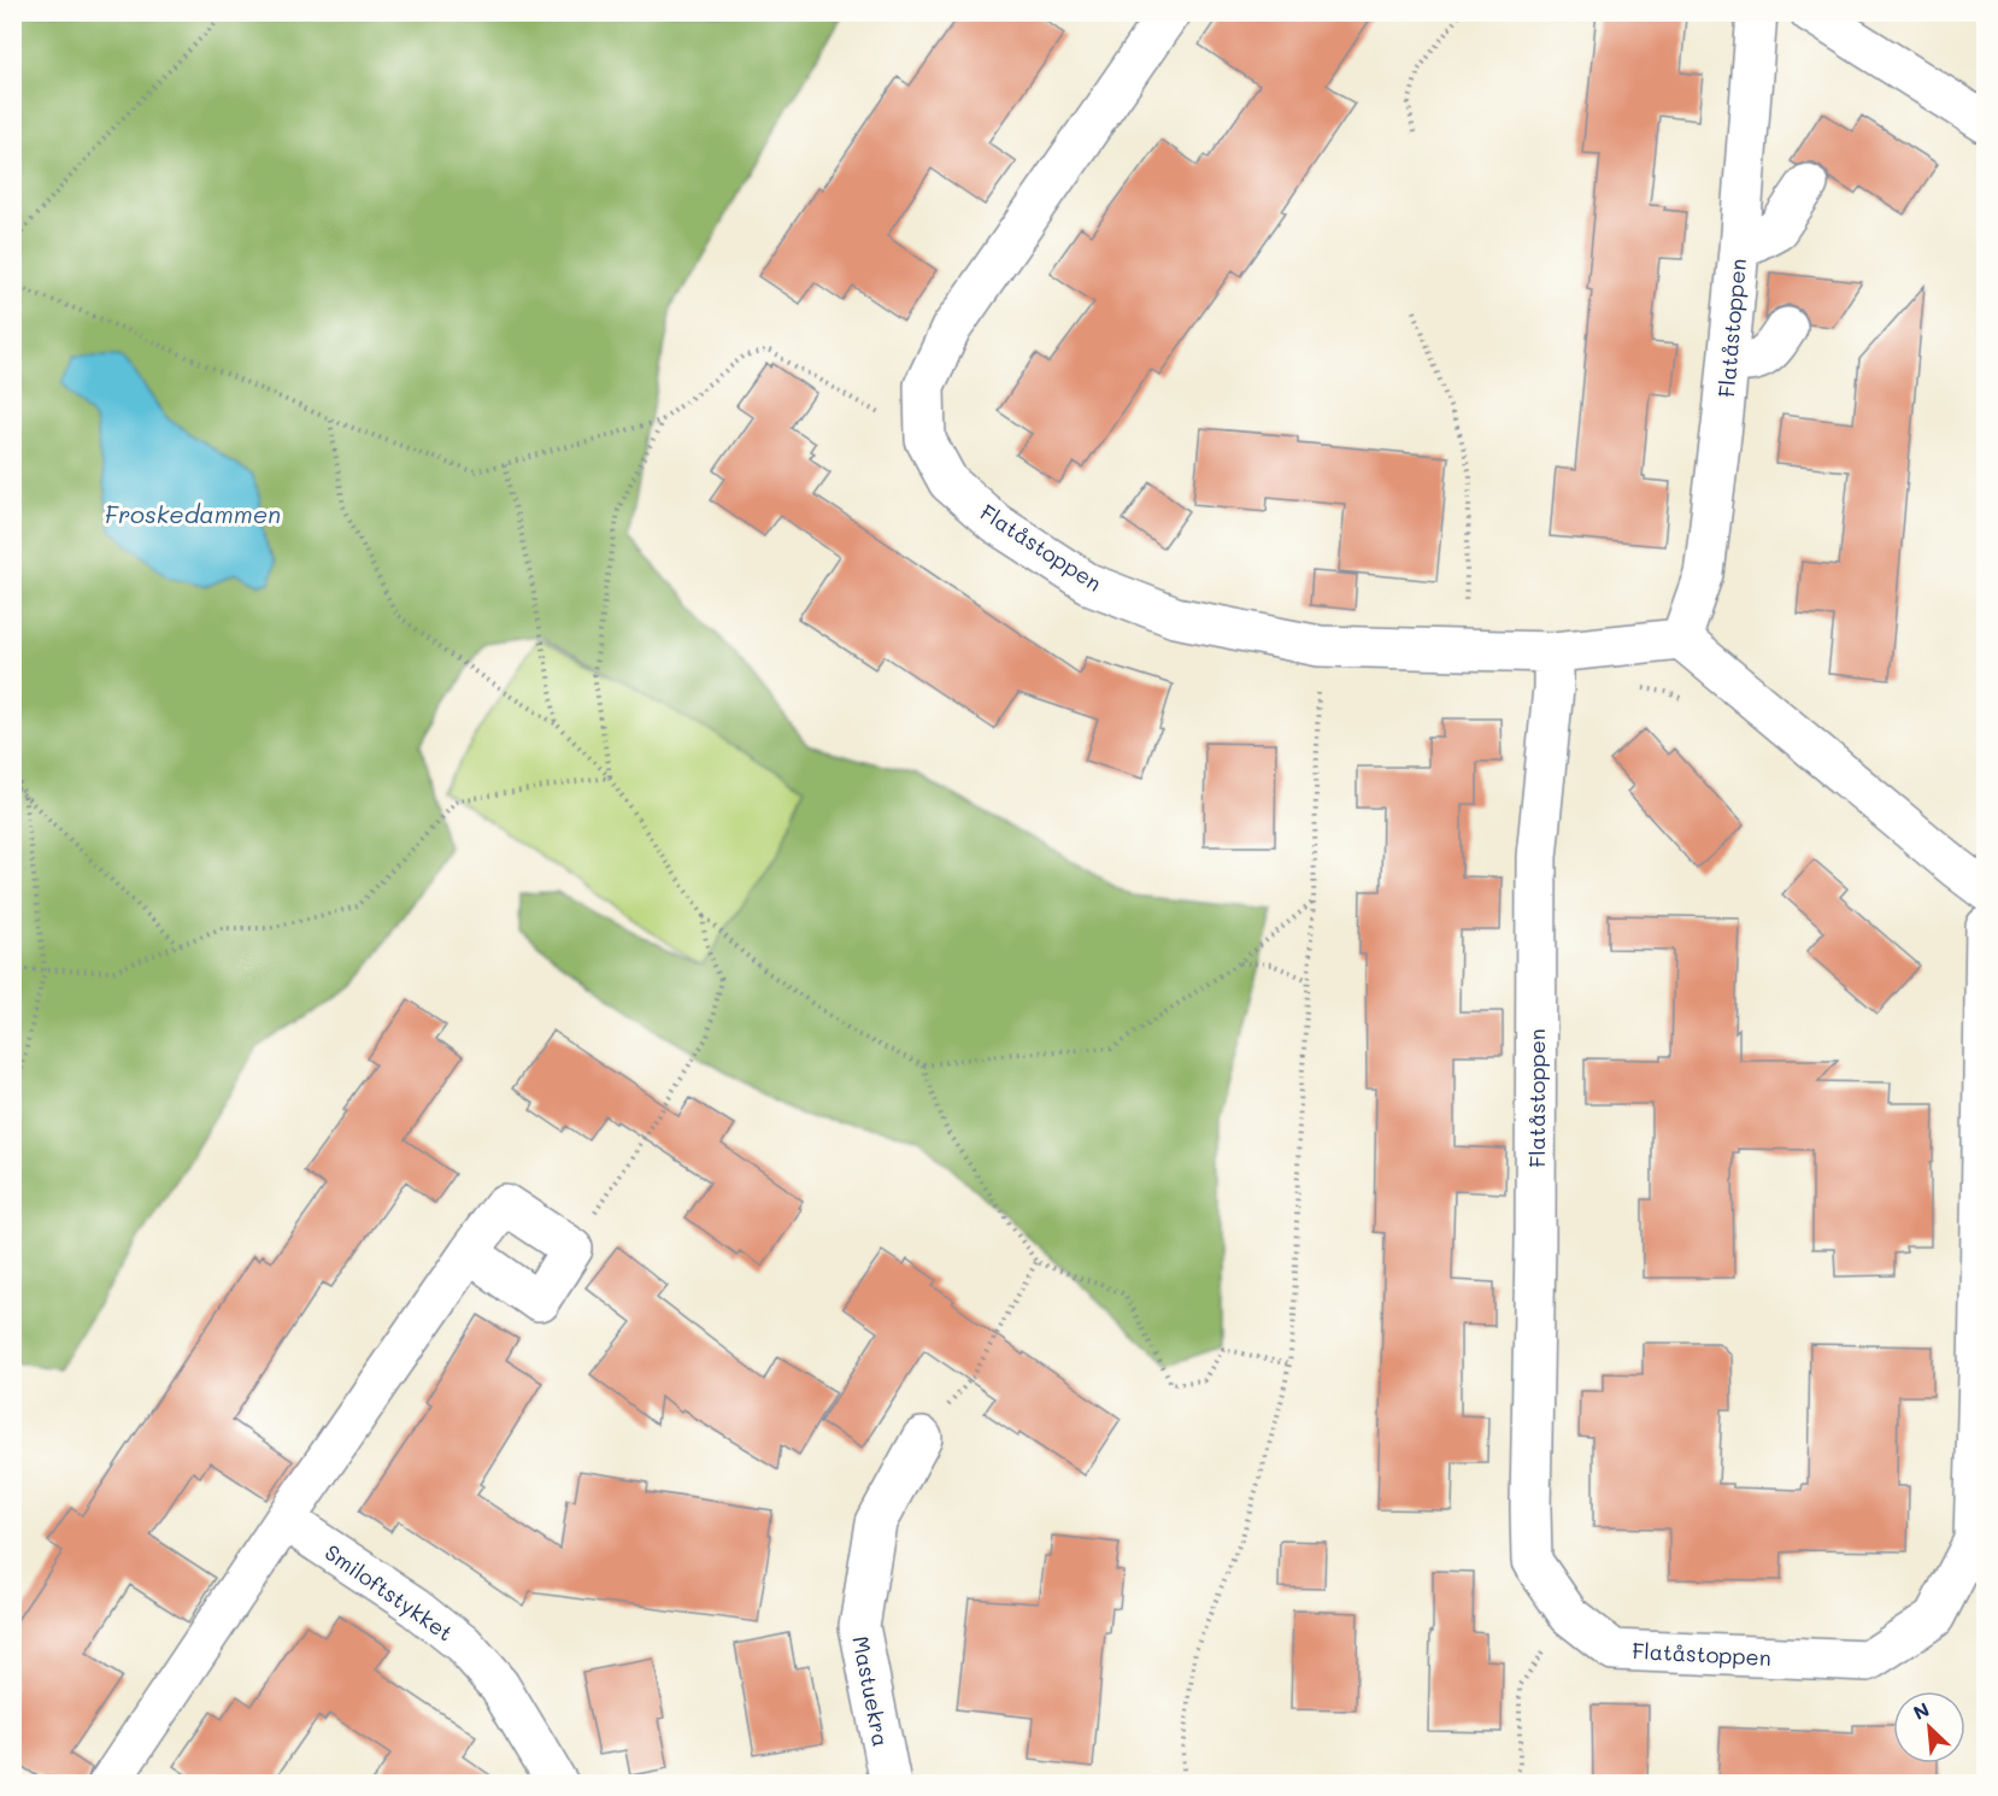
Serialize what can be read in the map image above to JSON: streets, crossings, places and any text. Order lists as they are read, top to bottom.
{
  "streets": {
    "street": ["Flatåstoppen", "Smiloftstykket", "Mastuekra"]
  },
  "water": ["Froskedammen"],
  "north": "top left"
}
